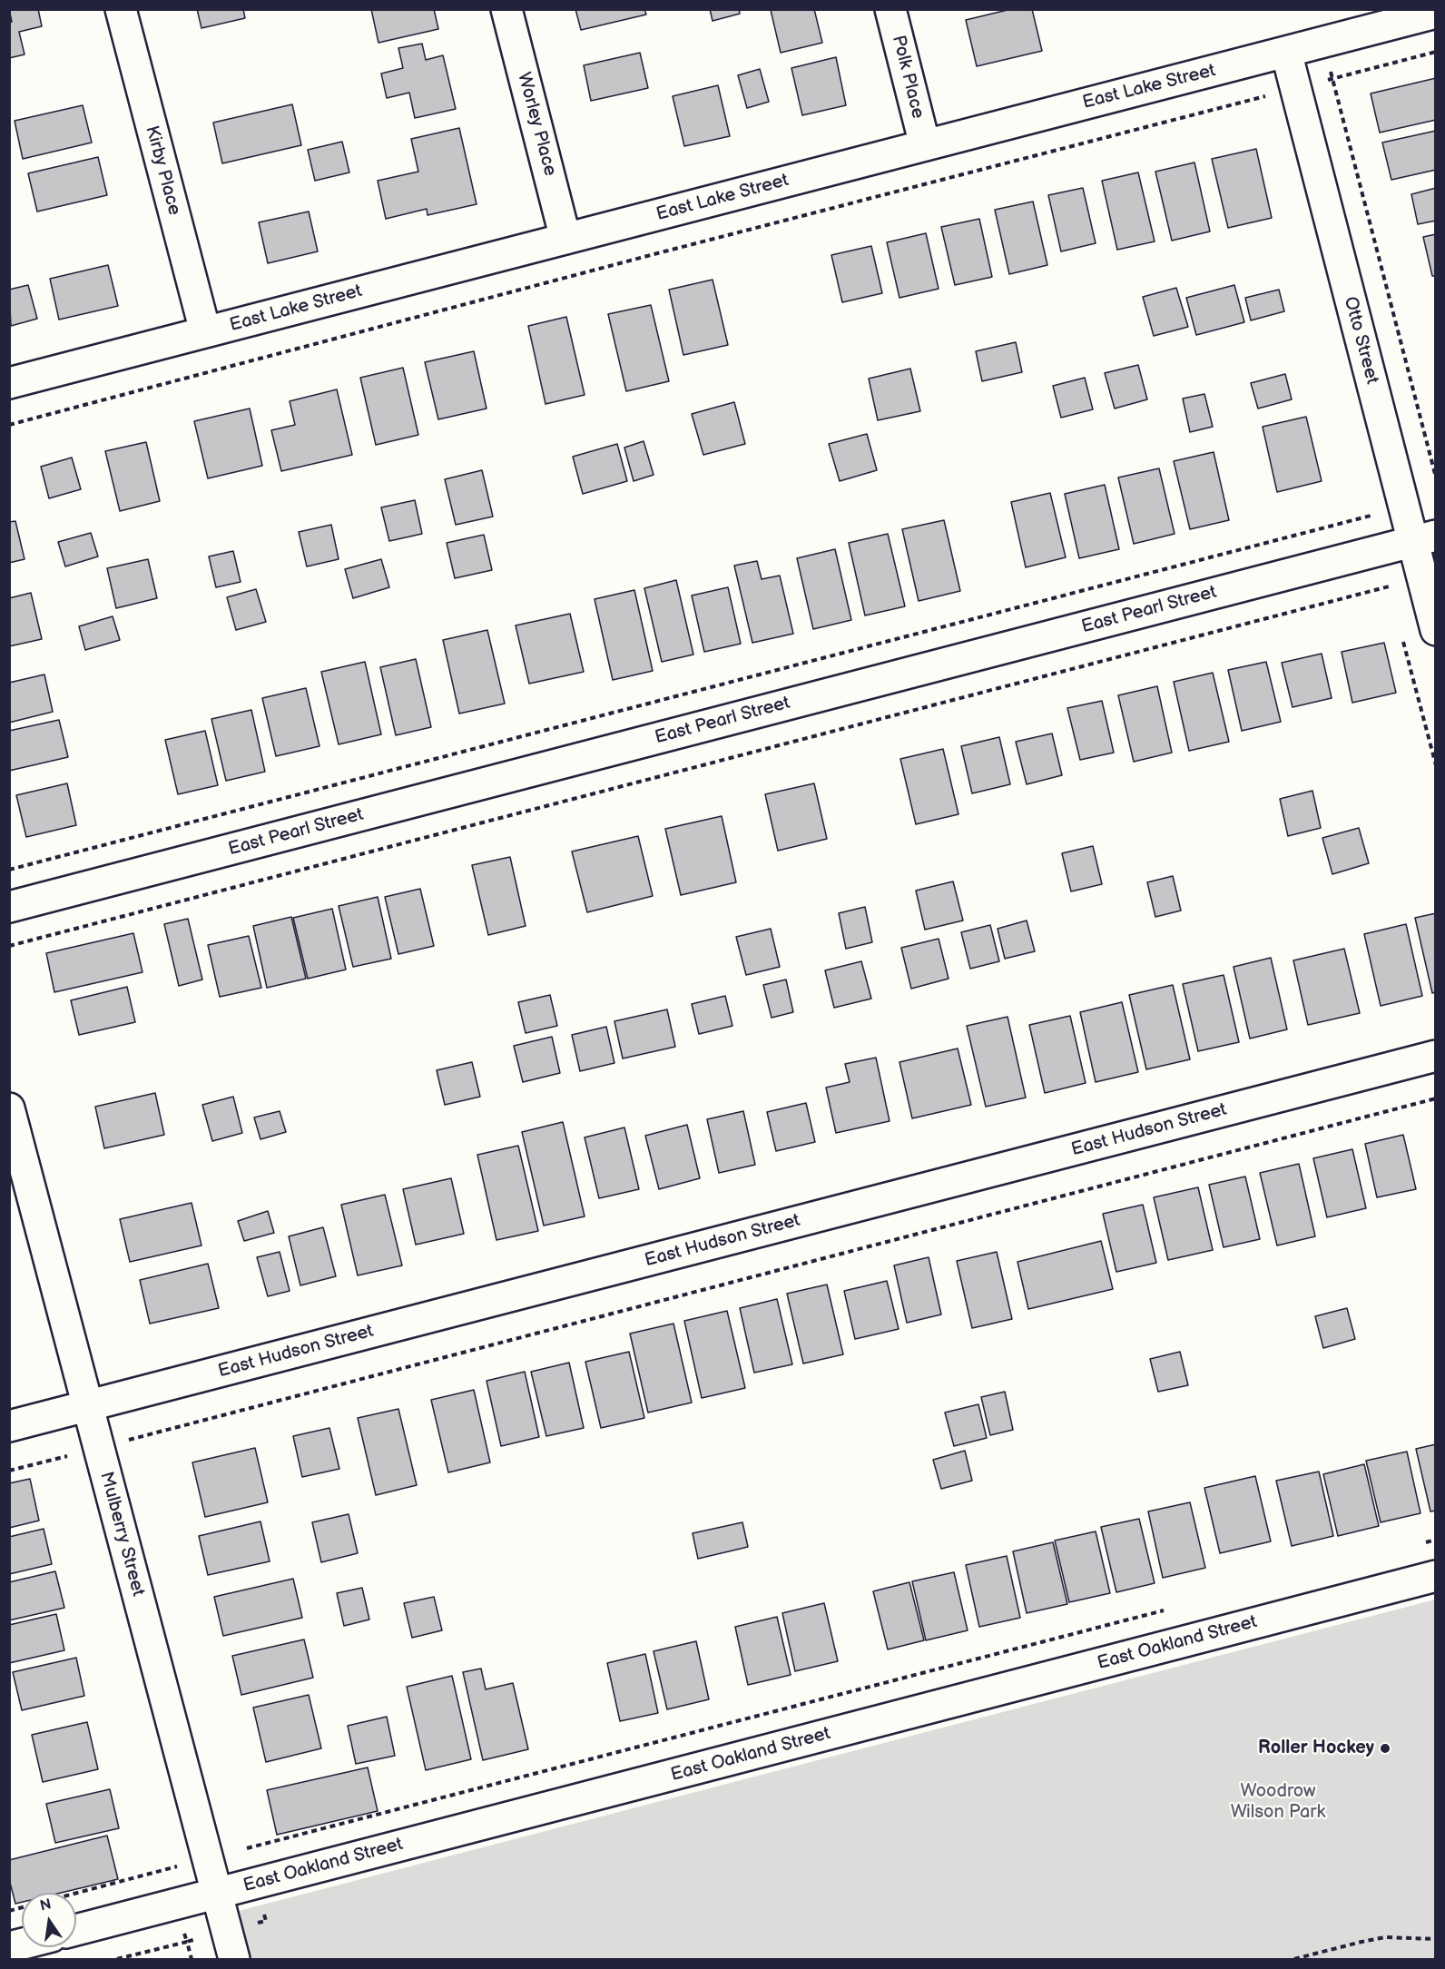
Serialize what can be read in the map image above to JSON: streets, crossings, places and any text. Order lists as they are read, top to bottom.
{
  "streets": {
    "street": [
      "Polk Place",
      "East Lake Street",
      "Worley Place",
      "Kirby Place",
      "Otto Street",
      "East Pearl Street",
      "East Hudson Street",
      "Mulberry Street",
      "East Oakland Street"
    ]
  },
  "crossings": [
    ["Polk Place", "East Lake Street"],
    ["East Lake Street", "Worley Place"],
    ["East Lake Street", "Kirby Place"],
    ["East Lake Street", "Otto Street"],
    ["Otto Street", "East Pearl Street"],
    ["East Hudson Street", "Mulberry Street"],
    ["Mulberry Street", "East Oakland Street"]
  ],
  "parks": ["Woodrow Wilson Park"],
  "places": ["Roller Hockey"],
  "north": "top"
}
